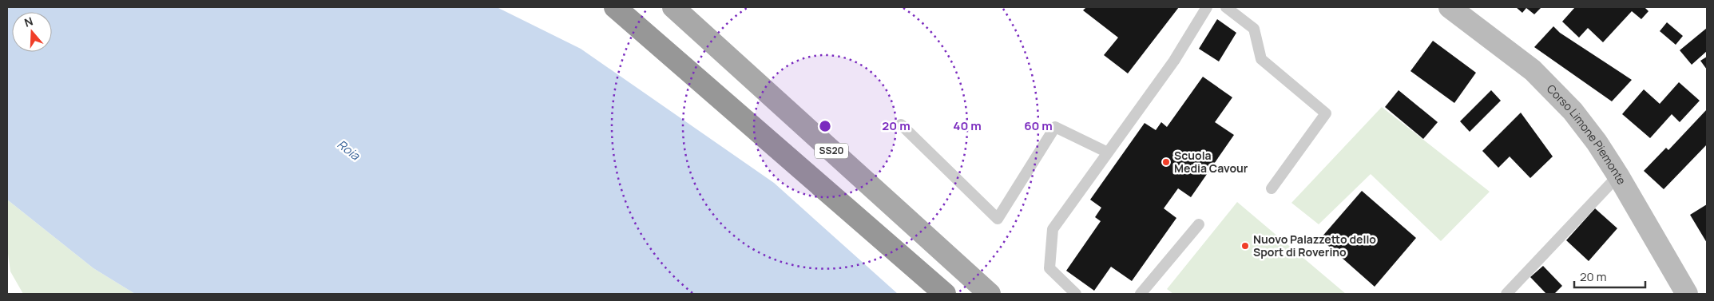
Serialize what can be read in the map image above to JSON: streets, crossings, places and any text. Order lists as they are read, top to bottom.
{
  "streets": {
    "main road": ["Corso Limone Piemonte", "SS20"]
  },
  "water": ["Roia"],
  "places": ["Scuola Media Cavour", "Nuovo Palazzetto dello Sport di Roverino"],
  "scale_bar": "20 m",
  "north": "top",
  "rings": ["20 m", "40 m", "60 m"]
}
